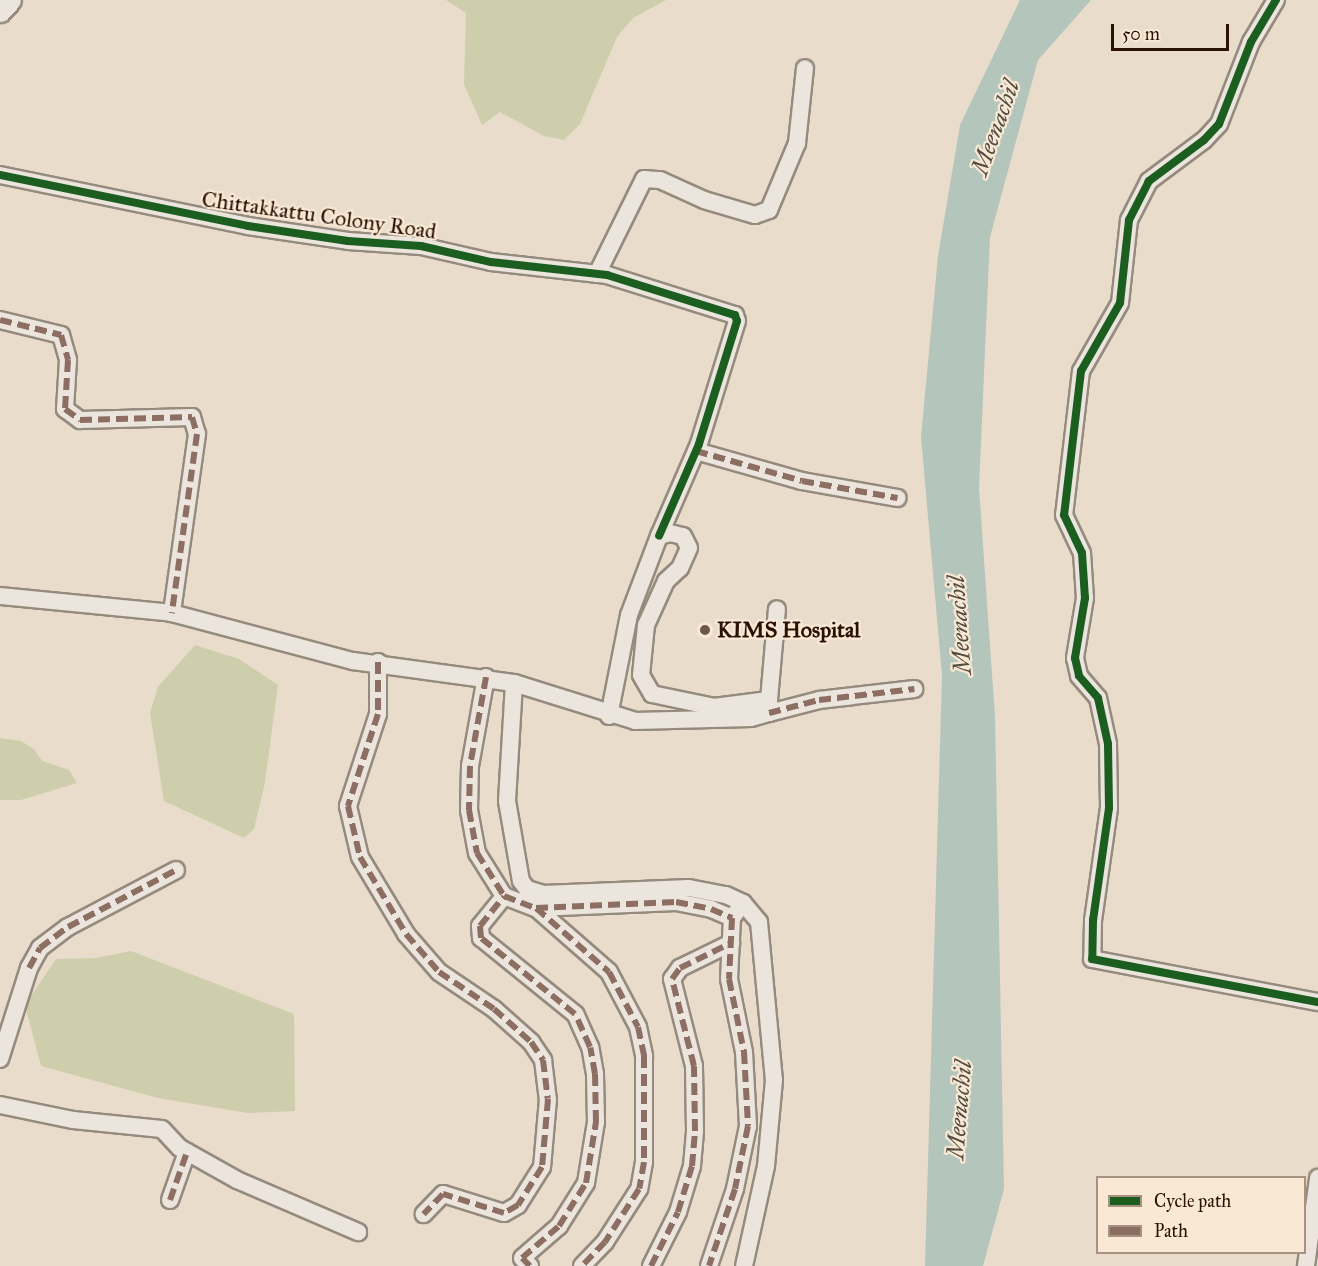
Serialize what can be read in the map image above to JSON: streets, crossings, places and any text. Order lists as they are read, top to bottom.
{
  "streets": {
    "street": ["Chittakkattu Colony Road"]
  },
  "water": ["Meenachil"],
  "places": ["KIMS Hospital"],
  "legend": ["Cycle path", "Path"],
  "scale_bar": "50 m"
}
